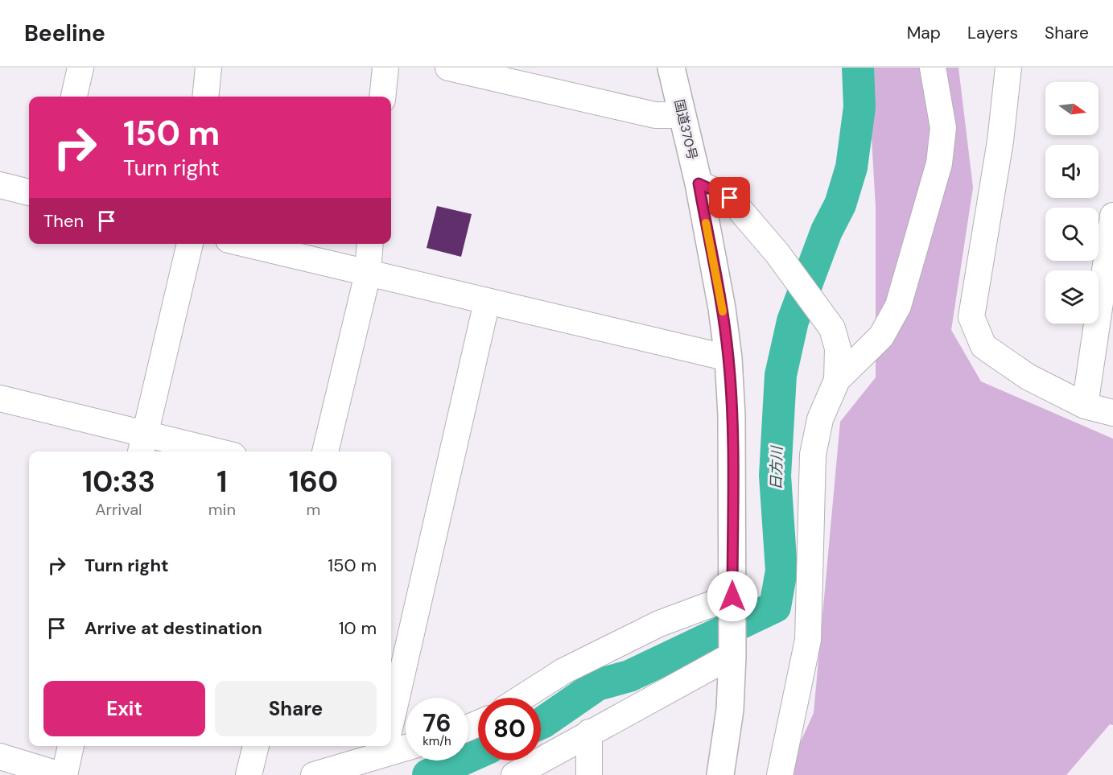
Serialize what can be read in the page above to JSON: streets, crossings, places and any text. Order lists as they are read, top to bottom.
{
  "streets": {
    "highway": ["国道370号"]
  },
  "water": ["日方川"],
  "north": "right",
  "page": {
    "header": "Beeline",
    "nav": ["Map", "Layers", "Share"],
    "turn": ["150 m", "Turn right"],
    "then": "Then",
    "eta": [
      "10:33",
      "Arrival",
      "1",
      "min",
      "160",
      "m"
    ],
    "list": [
      {
        "name": "Turn right",
        "value": "150 m"
      },
      {
        "name": "Arrive at destination",
        "value": "10 m"
      }
    ],
    "buttons": ["Exit", "Share"],
    "speed": "76 km/h",
    "limit": "80"
  }
}
